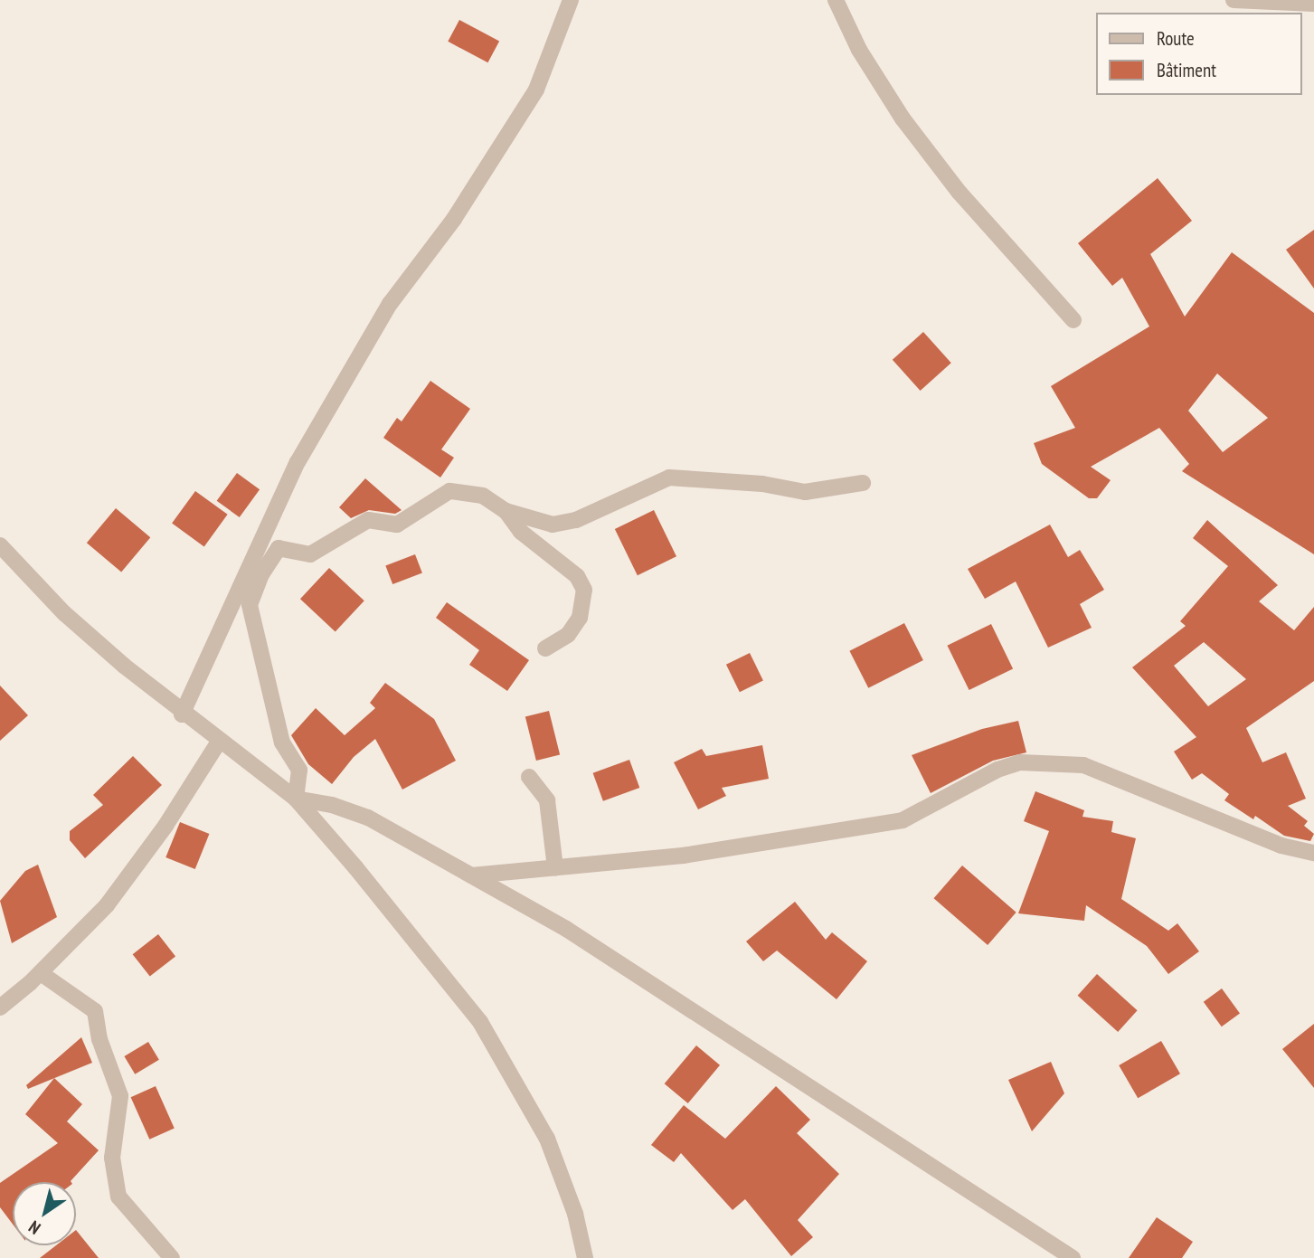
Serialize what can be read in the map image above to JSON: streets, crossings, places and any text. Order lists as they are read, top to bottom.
{
  "legend": ["Route", "Bâtiment"],
  "north": "bottom left"
}
